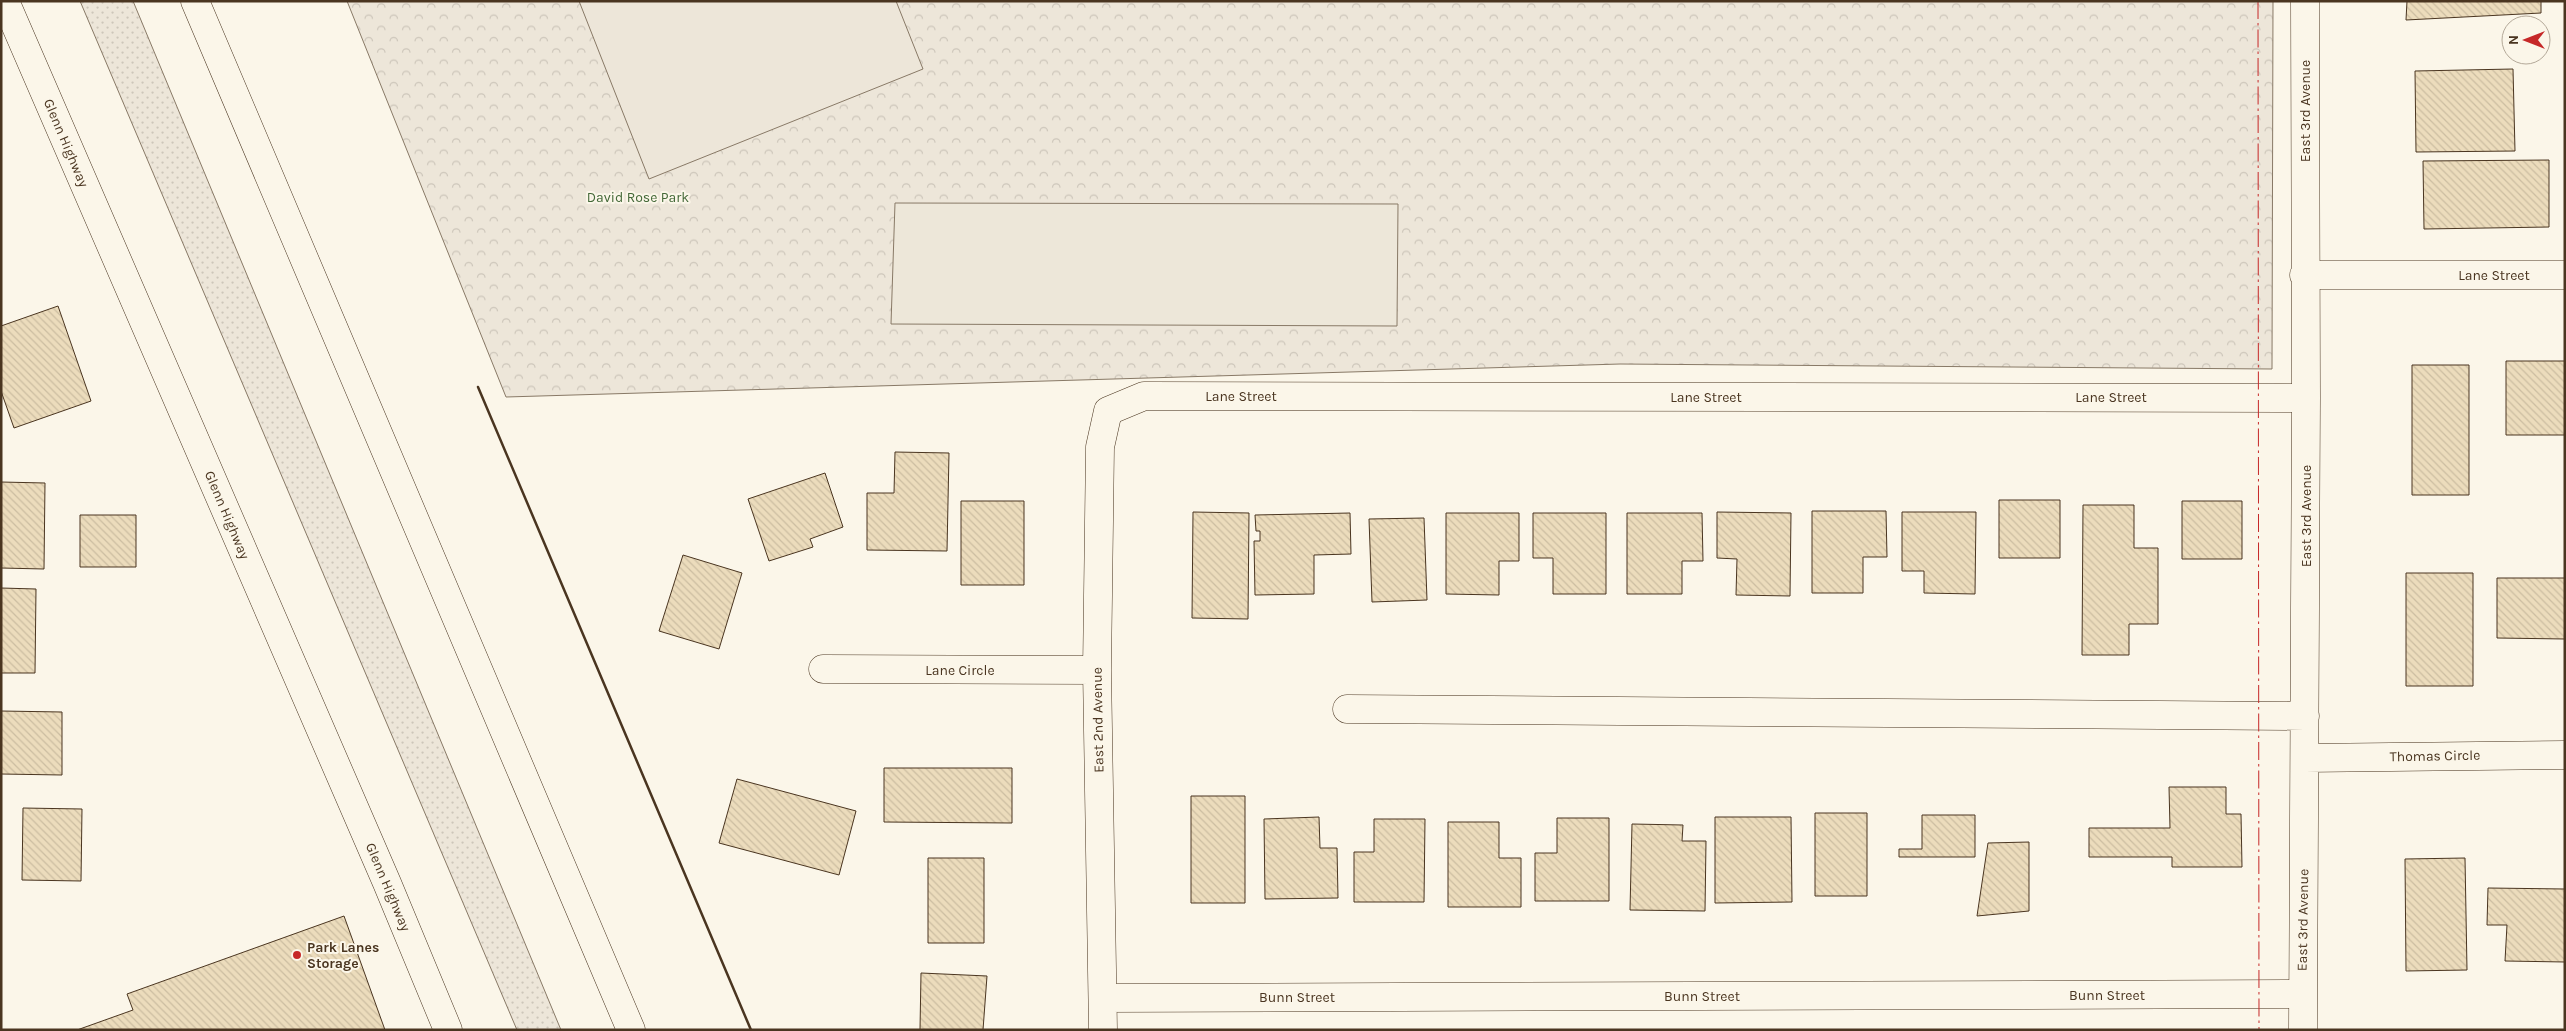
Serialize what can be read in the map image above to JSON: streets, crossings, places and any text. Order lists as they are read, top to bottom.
{
  "streets": {
    "main road": [
      "East 3rd Avenue",
      "Glenn Highway",
      "Lane Street",
      "Lane Circle",
      "East 2nd Avenue",
      "Thomas Circle",
      "Bunn Street"
    ]
  },
  "crossings": [
    ["East 3rd Avenue", "Lane Street"],
    ["East 3rd Avenue", "Thomas Circle"],
    ["East 3rd Avenue", "Bunn Street"],
    ["Lane Street", "East 2nd Avenue"],
    ["Lane Circle", "East 2nd Avenue"],
    ["East 2nd Avenue", "Bunn Street"]
  ],
  "parks": ["David Rose Park"],
  "places": ["Park Lanes Storage"],
  "north": "left"
}
